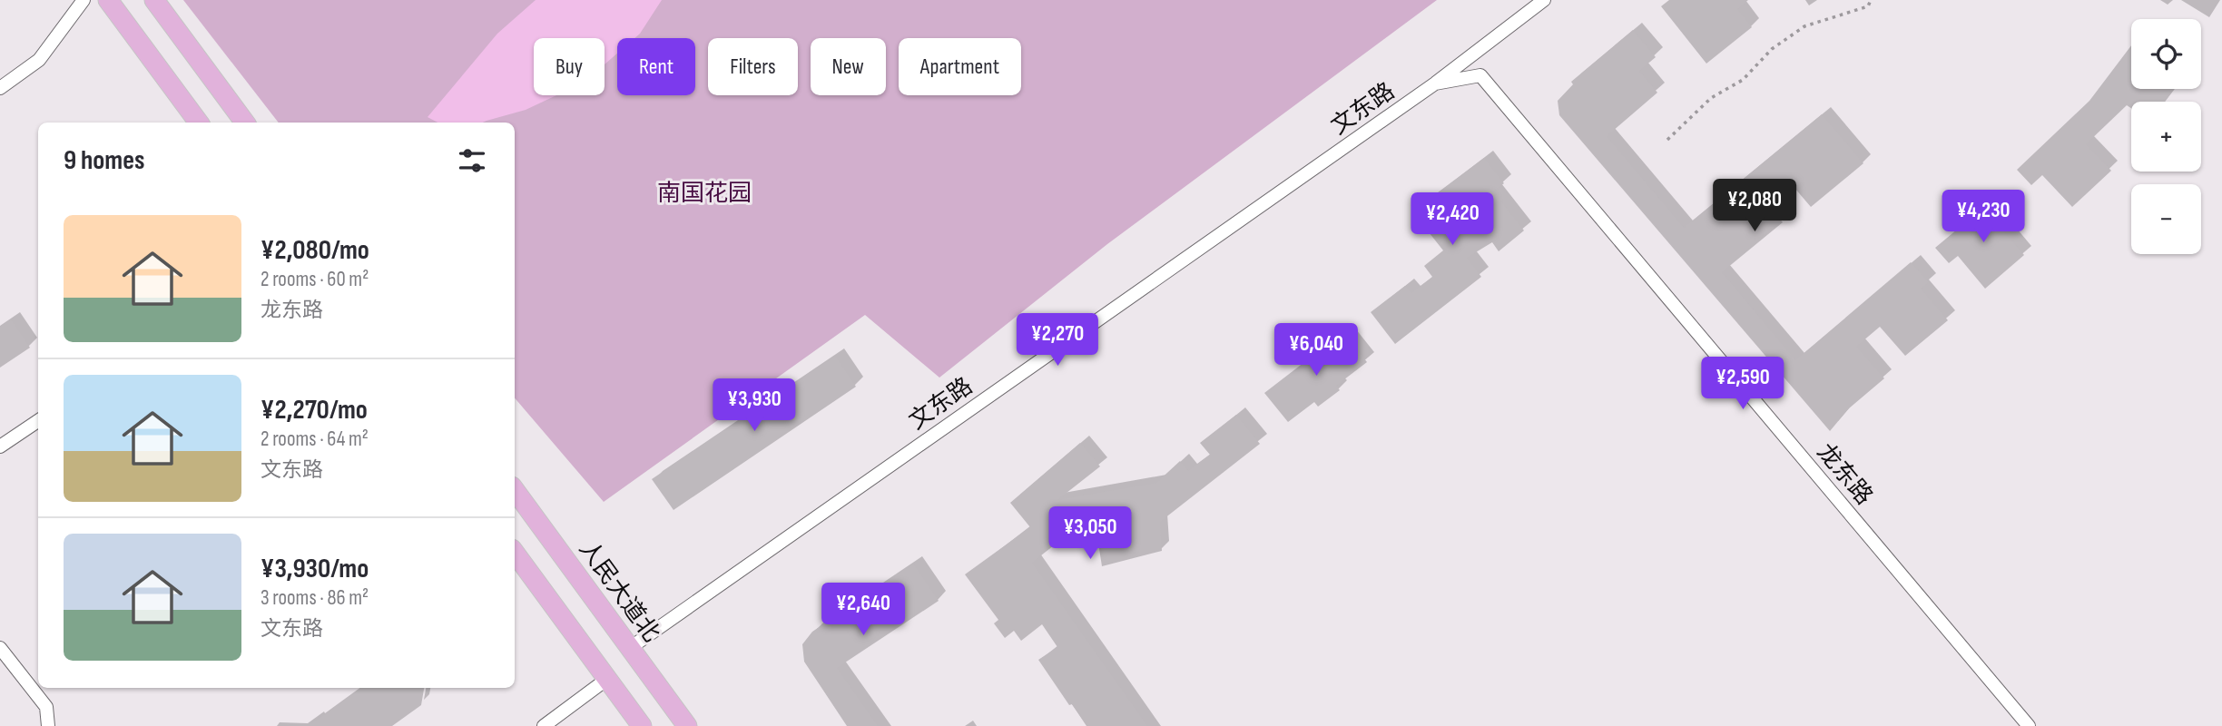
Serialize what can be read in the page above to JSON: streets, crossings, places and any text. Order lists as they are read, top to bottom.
{
  "streets": {
    "main road": ["人民大道北"],
    "street": ["文东路", "龙东路"]
  },
  "crossings": [
    ["文东路", "龙东路"],
    ["文东路", "人民大道北"]
  ],
  "parks": ["南国花园"],
  "page": {
    "map_buttons": ["+", "−"],
    "chip": [
      "Buy",
      "Rent",
      "Filters",
      "New",
      "Apartment"
    ],
    "heading": "9 homes",
    "price": [
      "¥2,080",
      "¥4,230",
      "¥2,420",
      "¥2,270",
      "¥6,040",
      "¥2,590",
      "¥3,930",
      "¥3,050",
      "¥2,640"
    ],
    "list": [
      {
        "name": "¥2,080/mo",
        "note": "2 rooms · 60 m² · 龙东路"
      },
      {
        "name": "¥2,270/mo",
        "note": "2 rooms · 64 m² · 文东路"
      },
      {
        "name": "¥3,930/mo",
        "note": "3 rooms · 86 m² · 文东路"
      }
    ]
  }
}
